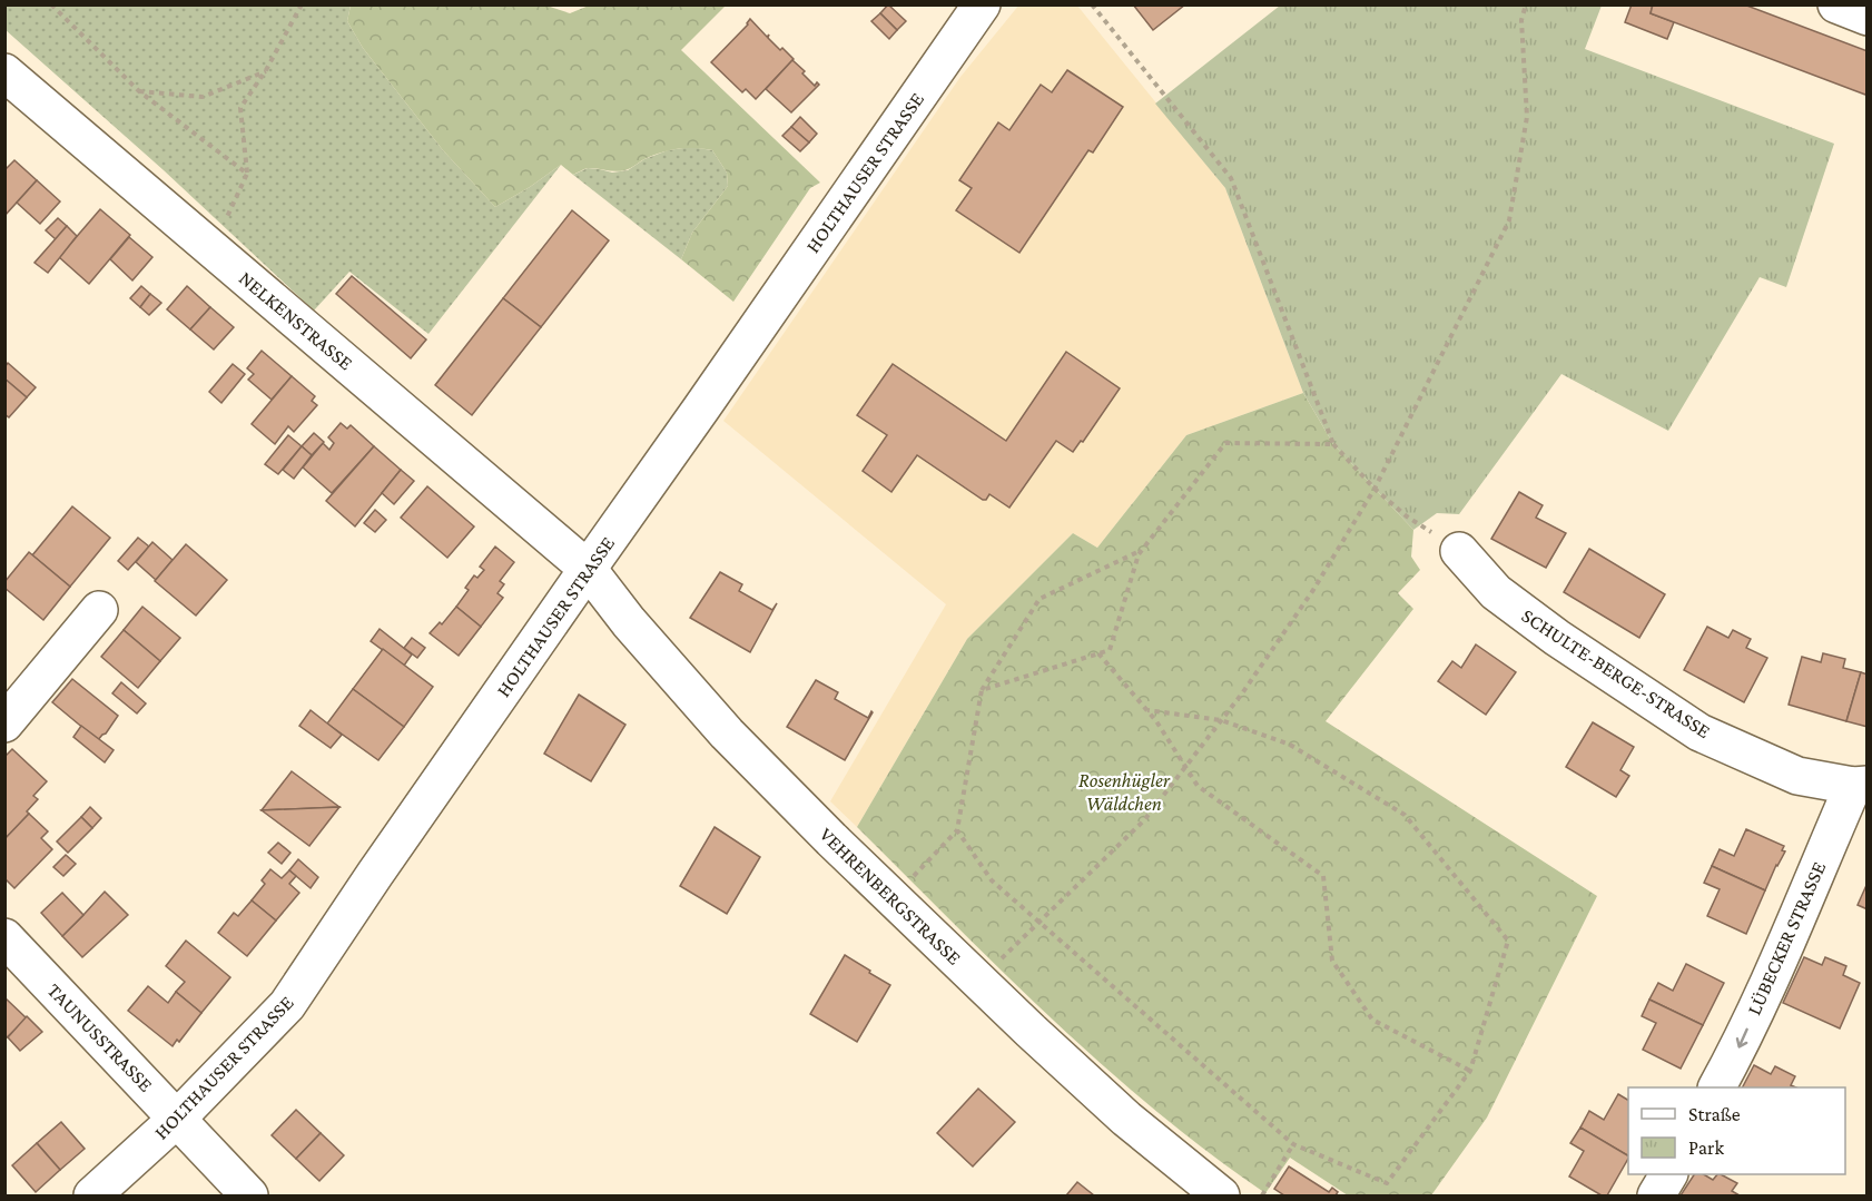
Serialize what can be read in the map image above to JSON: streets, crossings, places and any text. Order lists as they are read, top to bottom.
{
  "streets": {
    "street": [
      "HOLTHAUSER STRASSE",
      "NELKENSTRASSE",
      "SCHULTE-BERGE-STRASSE",
      "VEHRENBERGSTRASSE",
      "LÜBECKER STRASSE",
      "TAUNUSSTRASSE"
    ]
  },
  "crossings": [
    ["HOLTHAUSER STRASSE", "NELKENSTRASSE"],
    ["HOLTHAUSER STRASSE", "VEHRENBERGSTRASSE"],
    ["HOLTHAUSER STRASSE", "TAUNUSSTRASSE"],
    ["NELKENSTRASSE", "VEHRENBERGSTRASSE"],
    ["SCHULTE-BERGE-STRASSE", "LÜBECKER STRASSE"]
  ],
  "one_way": ["LÜBECKER STRASSE"],
  "parks": ["Rosenhügler Wäldchen"],
  "legend": ["Straße", "Park"]
}
